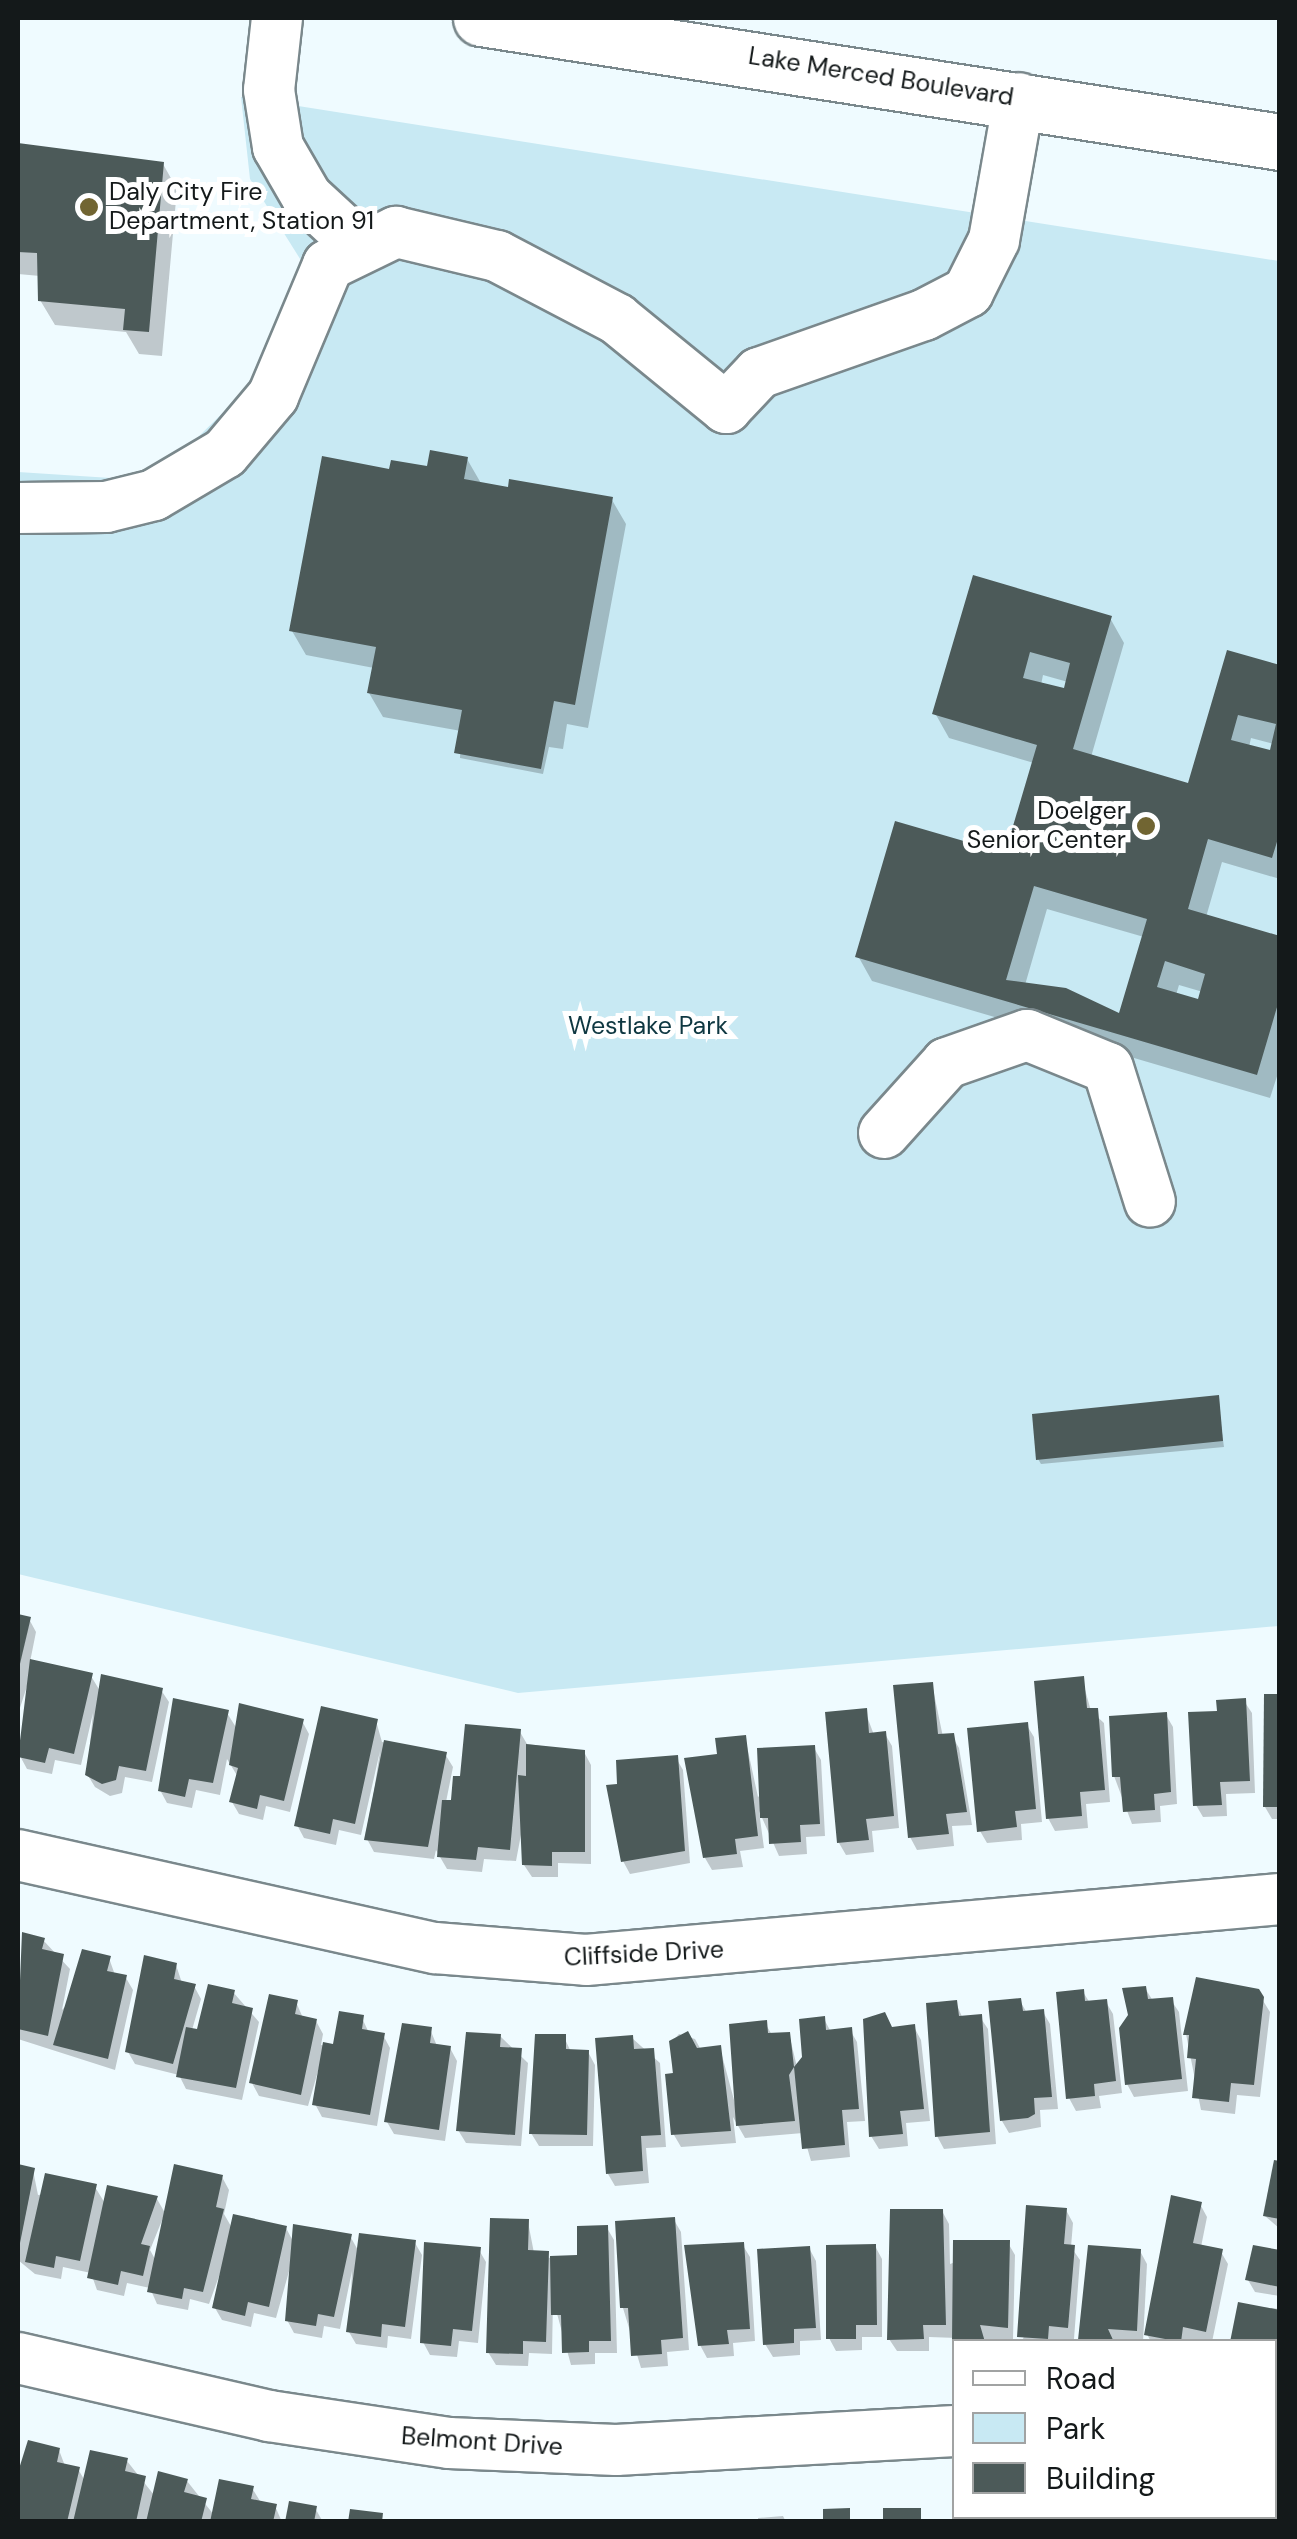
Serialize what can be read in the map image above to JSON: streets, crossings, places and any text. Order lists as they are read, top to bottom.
{
  "streets": {
    "main road": ["Lake Merced Boulevard"],
    "street": ["Cliffside Drive", "Belmont Drive"]
  },
  "parks": ["Westlake Park"],
  "places": ["Daly City Fire Department, Station 91", "Doelger Senior Center"],
  "legend": ["Road", "Park", "Building"]
}
